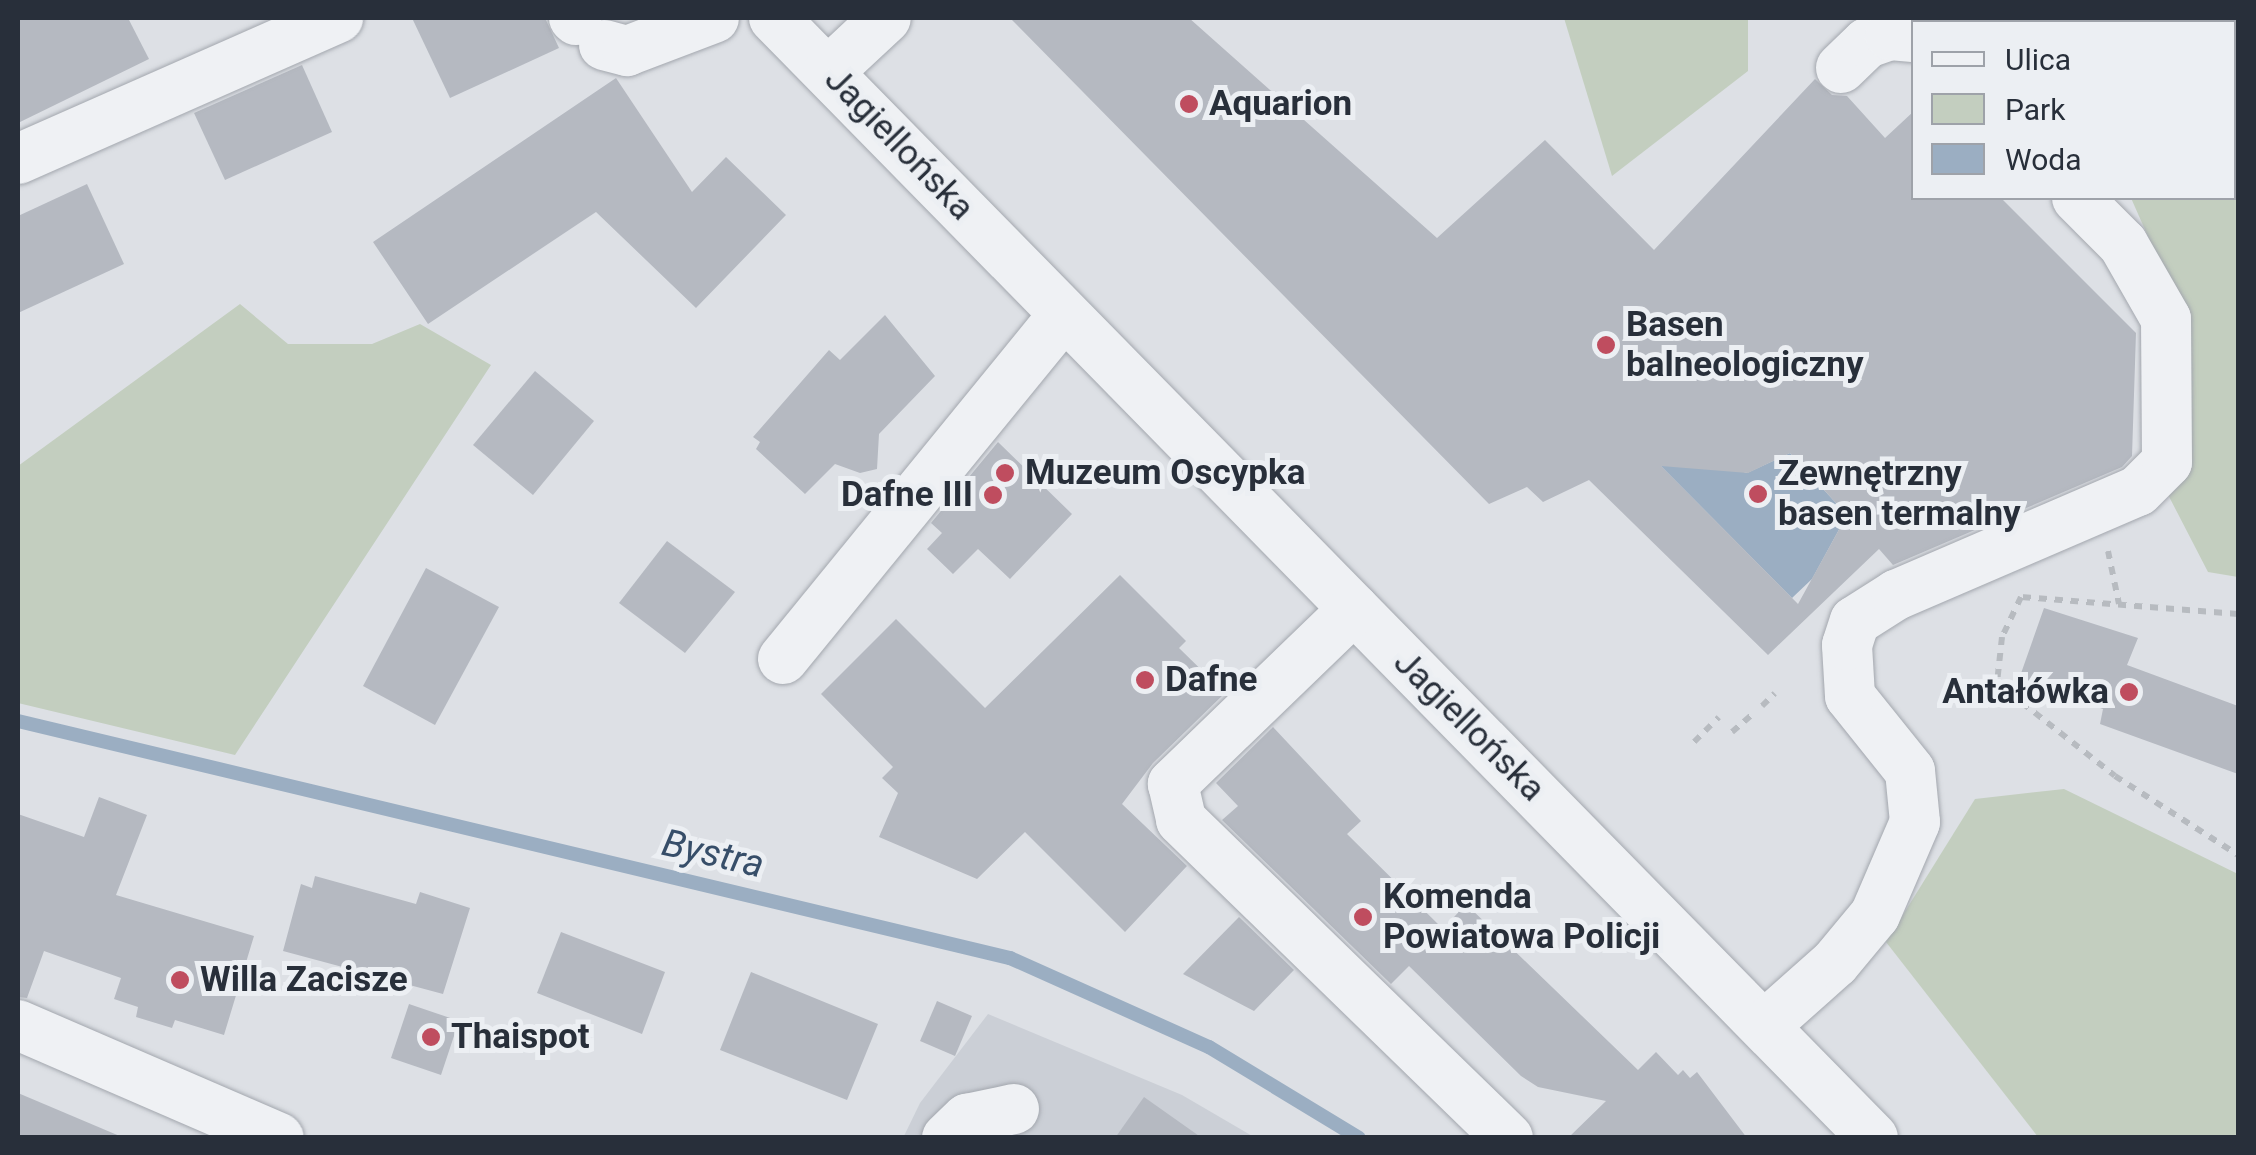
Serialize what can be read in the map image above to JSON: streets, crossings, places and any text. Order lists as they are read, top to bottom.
{
  "streets": {
    "street": ["Jagiellońska"]
  },
  "water": ["Bystra"],
  "places": [
    "Aquarion",
    "Basen balneologiczny",
    "Muzeum Oscypka",
    "Zewnętrzny basen termalny",
    "Dafne III",
    "Dafne",
    "Antałówka",
    "Komenda Powiatowa Policji",
    "Willa Zacisze",
    "Thaispot"
  ],
  "legend": ["Ulica", "Park", "Woda"]
}
